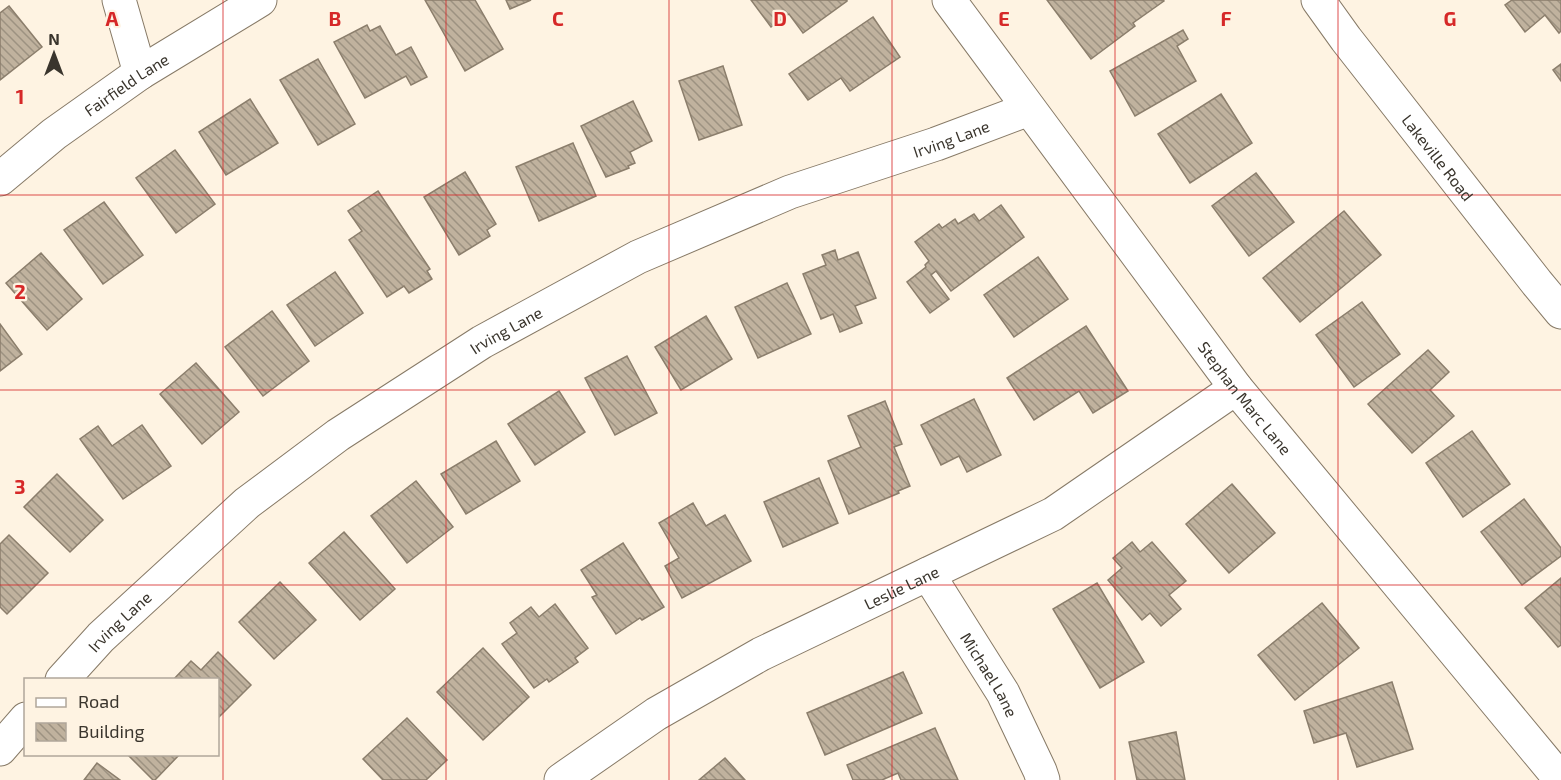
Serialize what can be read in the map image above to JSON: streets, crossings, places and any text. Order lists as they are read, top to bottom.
{
  "streets": {
    "street": [
      "Fairfield Lane",
      "Irving Lane",
      "Lakeville Road",
      "Stephan Marc Lane",
      "Leslie Lane",
      "Michael Lane"
    ]
  },
  "crossings": [
    ["Irving Lane", "Stephan Marc Lane"],
    ["Stephan Marc Lane", "Leslie Lane"],
    ["Leslie Lane", "Michael Lane"]
  ],
  "legend": ["Road", "Building"],
  "north": "top",
  "grid": {
    "columns": [
      "A",
      "B",
      "C",
      "D",
      "E",
      "F",
      "G"
    ],
    "rows": ["1", "2", "3"]
  }
}
